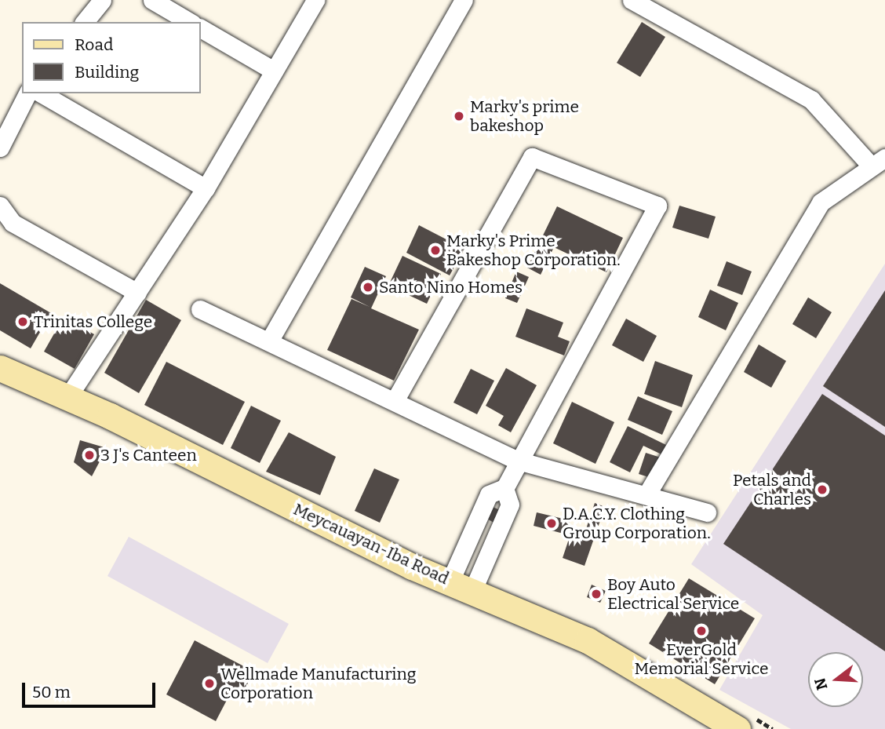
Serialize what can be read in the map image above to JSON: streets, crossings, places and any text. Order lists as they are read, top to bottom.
{
  "streets": {
    "main road": ["Meycauayan-Iba Road"]
  },
  "places": [
    "Marky's prime bakeshop",
    "Marky's Prime Bakeshop Corporation.",
    "Santo Nino Homes",
    "Trinitas College",
    "3 J's Canteen",
    "Petals and Charles",
    "D.A.C.Y. Clothing Group Corporation.",
    "Boy Auto Electrical Service",
    "EverGold Memorial Service",
    "Wellmade Manufacturing Corporation"
  ],
  "legend": ["Road", "Building"],
  "scale_bar": "50 m",
  "north": "left"
}
